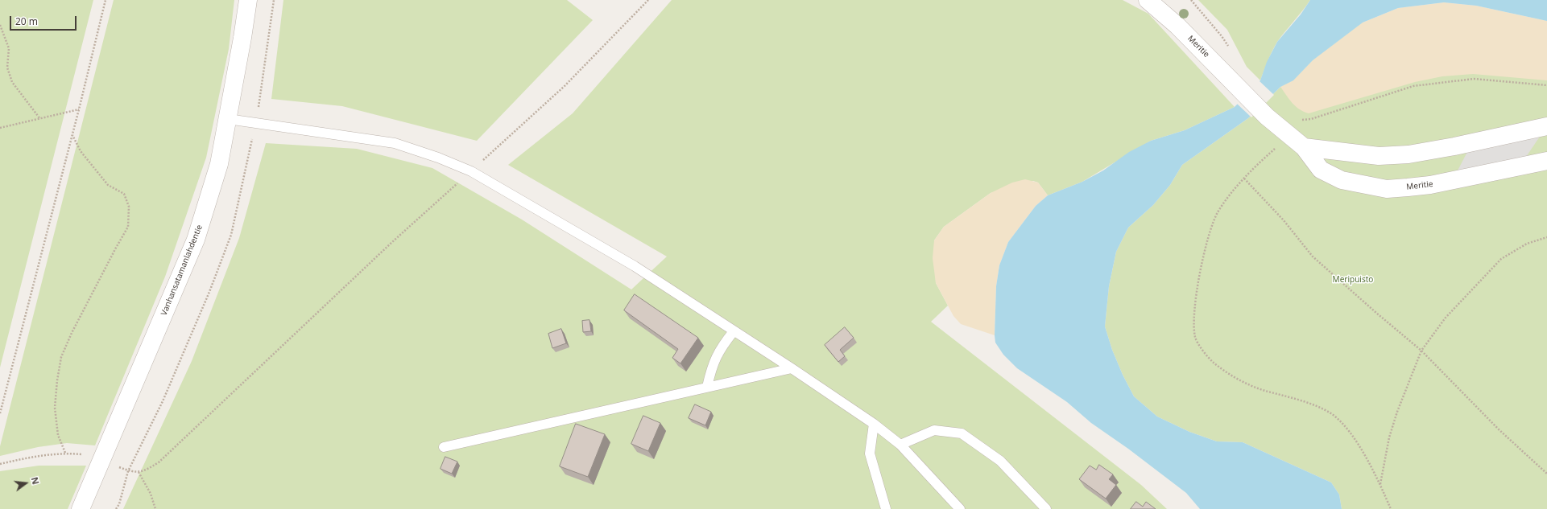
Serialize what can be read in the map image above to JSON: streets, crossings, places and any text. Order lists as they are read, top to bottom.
{
  "streets": {
    "street": ["Meritie", "Vanhansatamanlahdentie"]
  },
  "parks": ["Meripuisto"],
  "scale_bar": "20 m",
  "north": "right"
}
